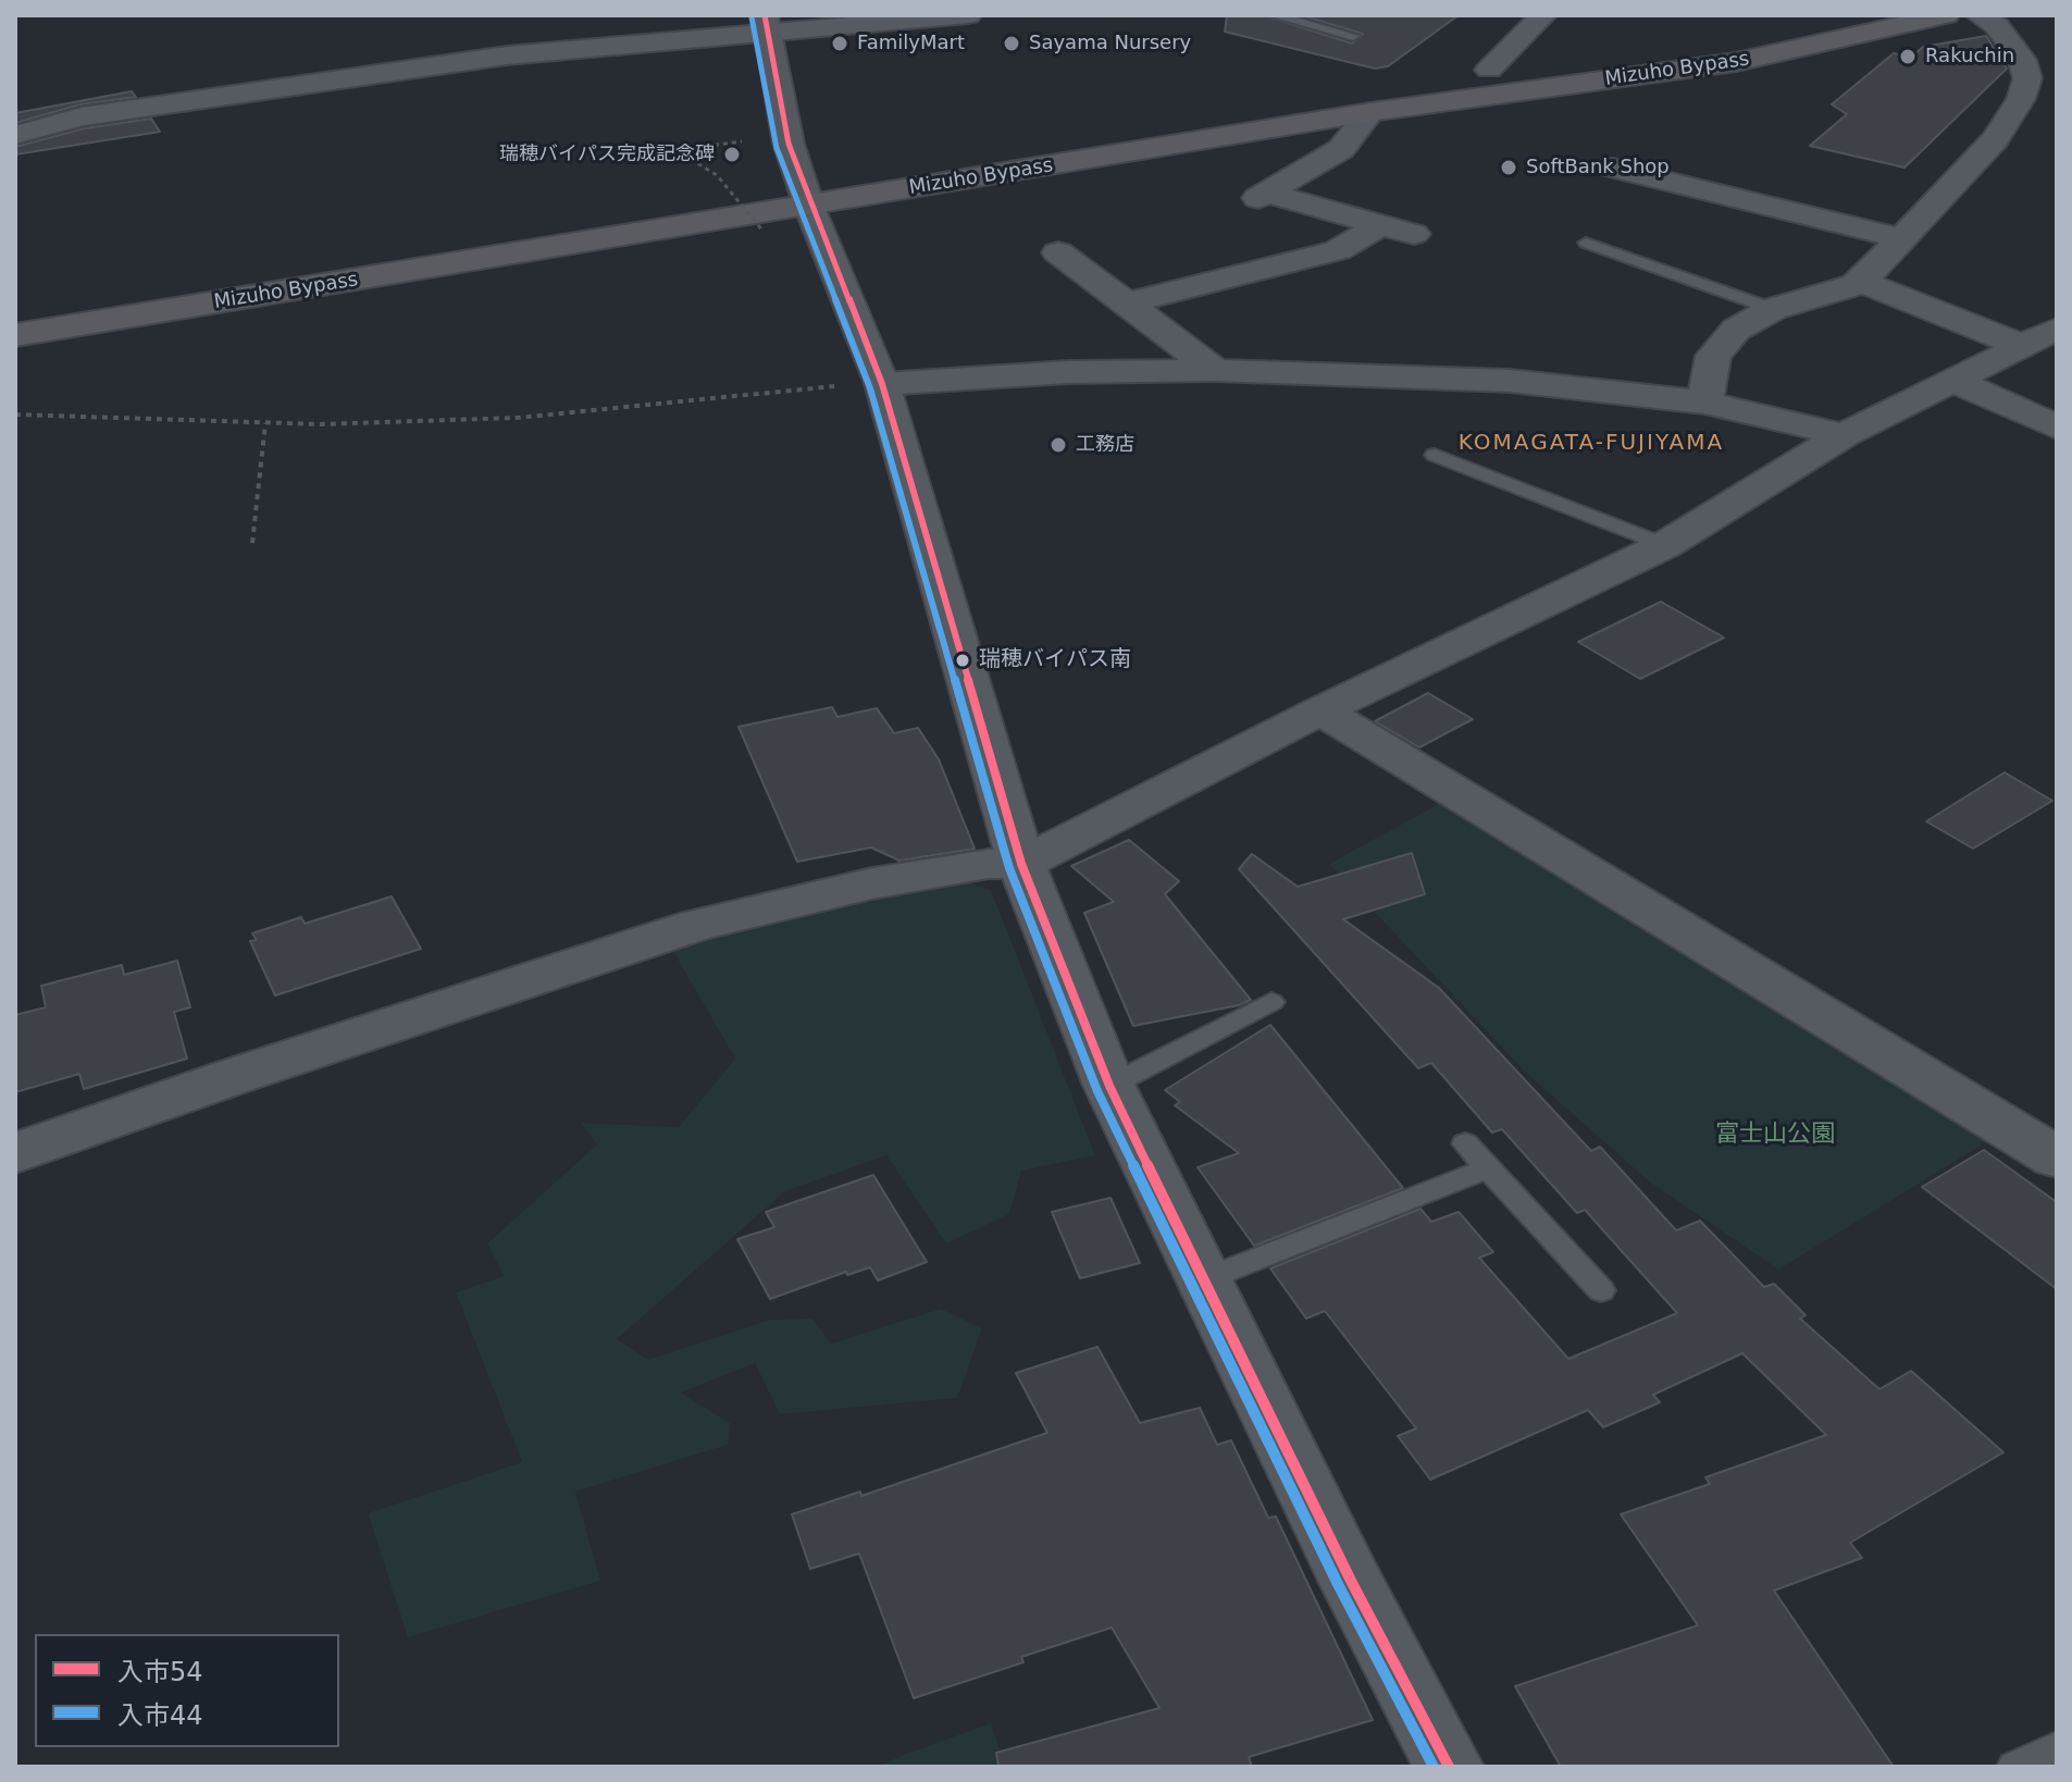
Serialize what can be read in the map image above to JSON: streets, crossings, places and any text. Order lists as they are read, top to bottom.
{
  "streets": {
    "highway": ["Mizuho Bypass"]
  },
  "districts": ["KOMAGATA-FUJIYAMA"],
  "parks": ["富士山公園"],
  "places": [
    "FamilyMart",
    "Sayama Nursery",
    "Rakuchin",
    "瑞穂バイパス完成記念碑",
    "SoftBank Shop",
    "工務店",
    "瑞穂バイパス南"
  ],
  "lines": ["transit line 入市54", "transit line 入市44"],
  "legend": ["入市54", "入市44"]
}
